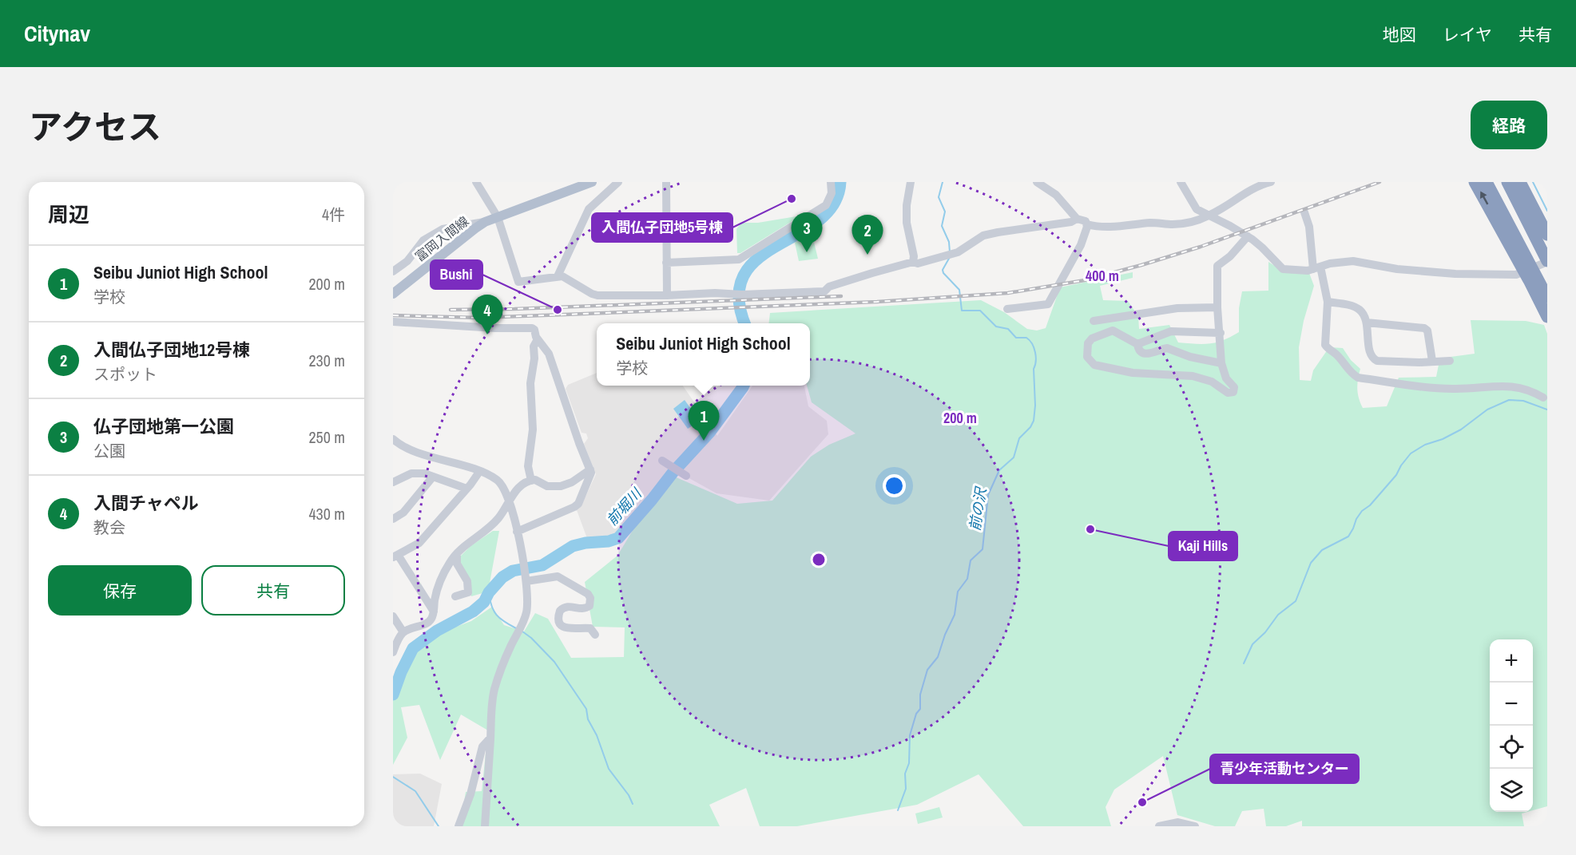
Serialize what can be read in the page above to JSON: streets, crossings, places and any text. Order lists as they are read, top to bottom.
{
  "streets": {
    "main road": ["富岡入間線"]
  },
  "water": ["前堀川", "前の沢"],
  "places": [
    "入間仏子団地5号棟",
    "Bushi",
    "Kaji Hills",
    "青少年活動センター"
  ],
  "page": {
    "header": "Citynav",
    "nav": ["地図", "レイヤ", "共有"],
    "title": "アクセス",
    "buttons": [
      "経路",
      ["保存", "共有"]
    ],
    "heading": ["周辺", "4件"],
    "pins": [
      "3",
      "2",
      "4",
      "1"
    ],
    "list": [
      {
        "mark": "1",
        "name": "Seibu Juniot High School",
        "note": "学校",
        "value": "200 m"
      },
      {
        "mark": "2",
        "name": "入間仏子団地12号棟",
        "note": "スポット",
        "value": "230 m"
      },
      {
        "mark": "3",
        "name": "仏子団地第一公園",
        "note": "公園",
        "value": "250 m"
      },
      {
        "mark": "4",
        "name": "入間チャペル",
        "note": "教会",
        "value": "430 m"
      }
    ],
    "popup": ["Seibu Juniot High School", "学校"],
    "map_buttons": ["+", "−"]
  },
  "rings": ["400 m", "200 m"]
}
